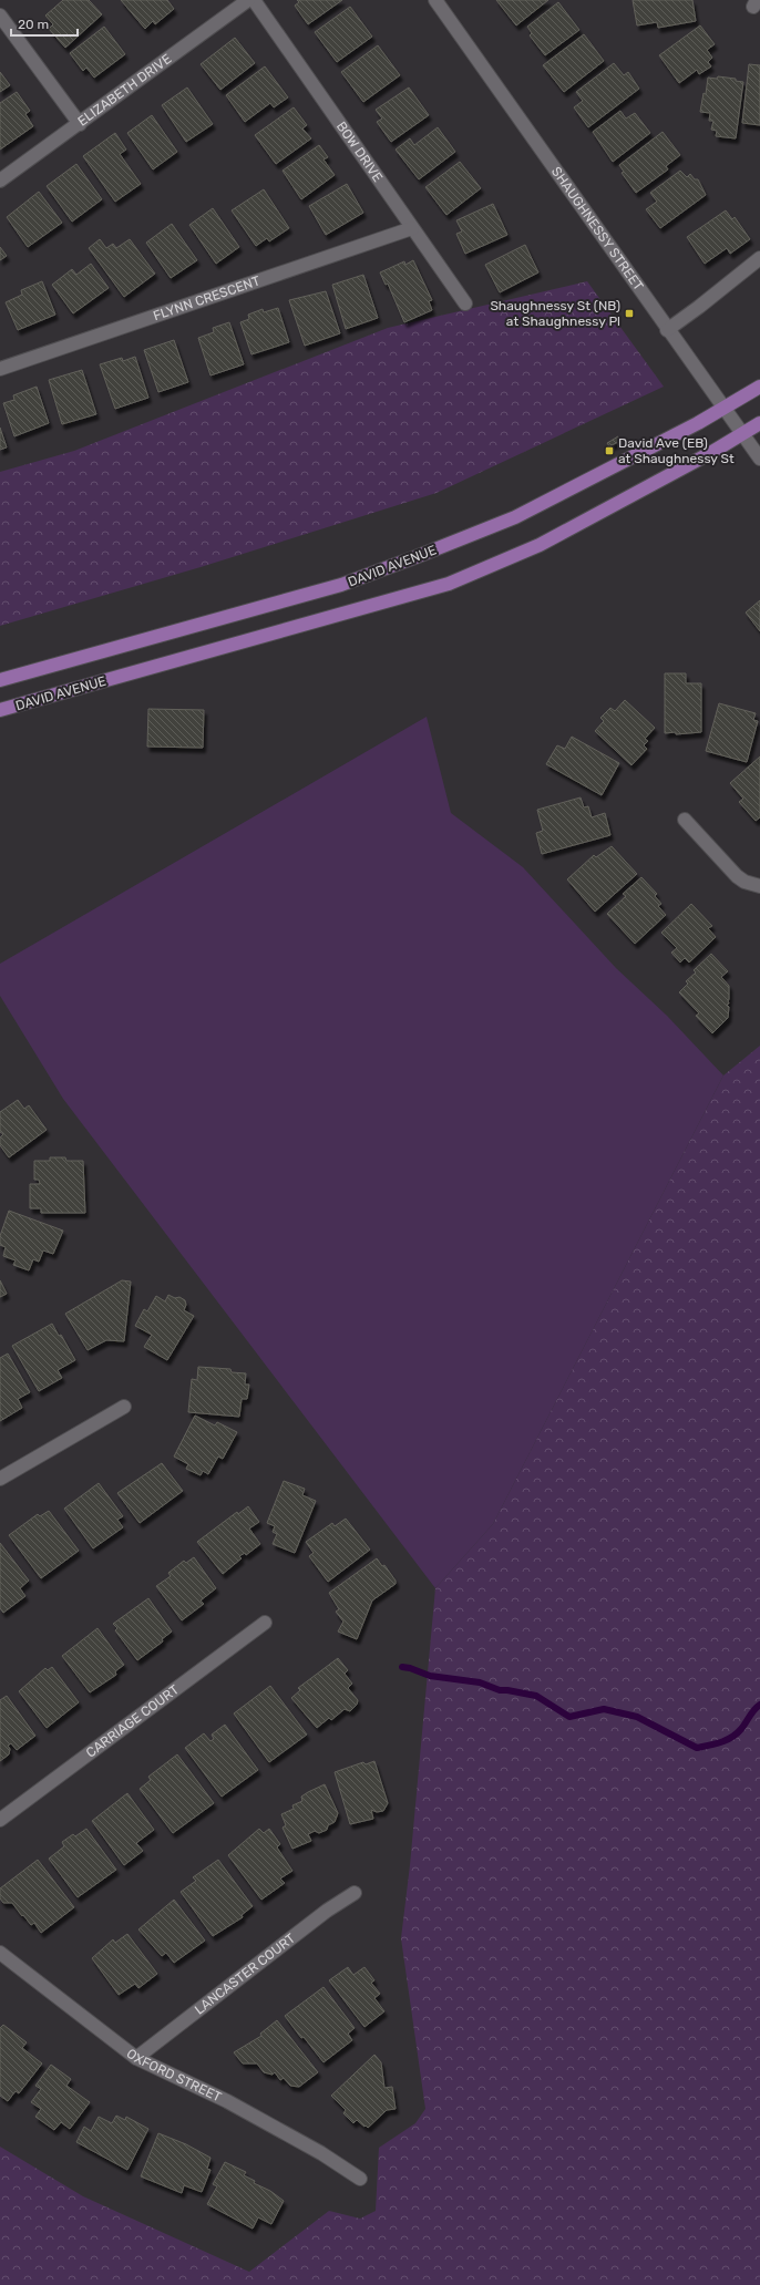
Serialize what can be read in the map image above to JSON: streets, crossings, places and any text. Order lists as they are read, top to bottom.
{
  "streets": {
    "main road": ["DAVID AVENUE"],
    "street": [
      "ELIZABETH DRIVE",
      "BOW DRIVE",
      "SHAUGHNESSY STREET",
      "FLYNN CRESCENT",
      "CARRIAGE COURT",
      "LANCASTER COURT",
      "OXFORD STREET"
    ]
  },
  "crossings": [
    ["BOW DRIVE", "FLYNN CRESCENT"],
    ["SHAUGHNESSY STREET", "DAVID AVENUE"],
    ["LANCASTER COURT", "OXFORD STREET"]
  ],
  "places": {
    "transit": ["Shaughnessy St (NB) at Shaughnessy Pl", "David Ave (EB) at Shaughnessy St"]
  },
  "scale_bar": "20 m"
}
